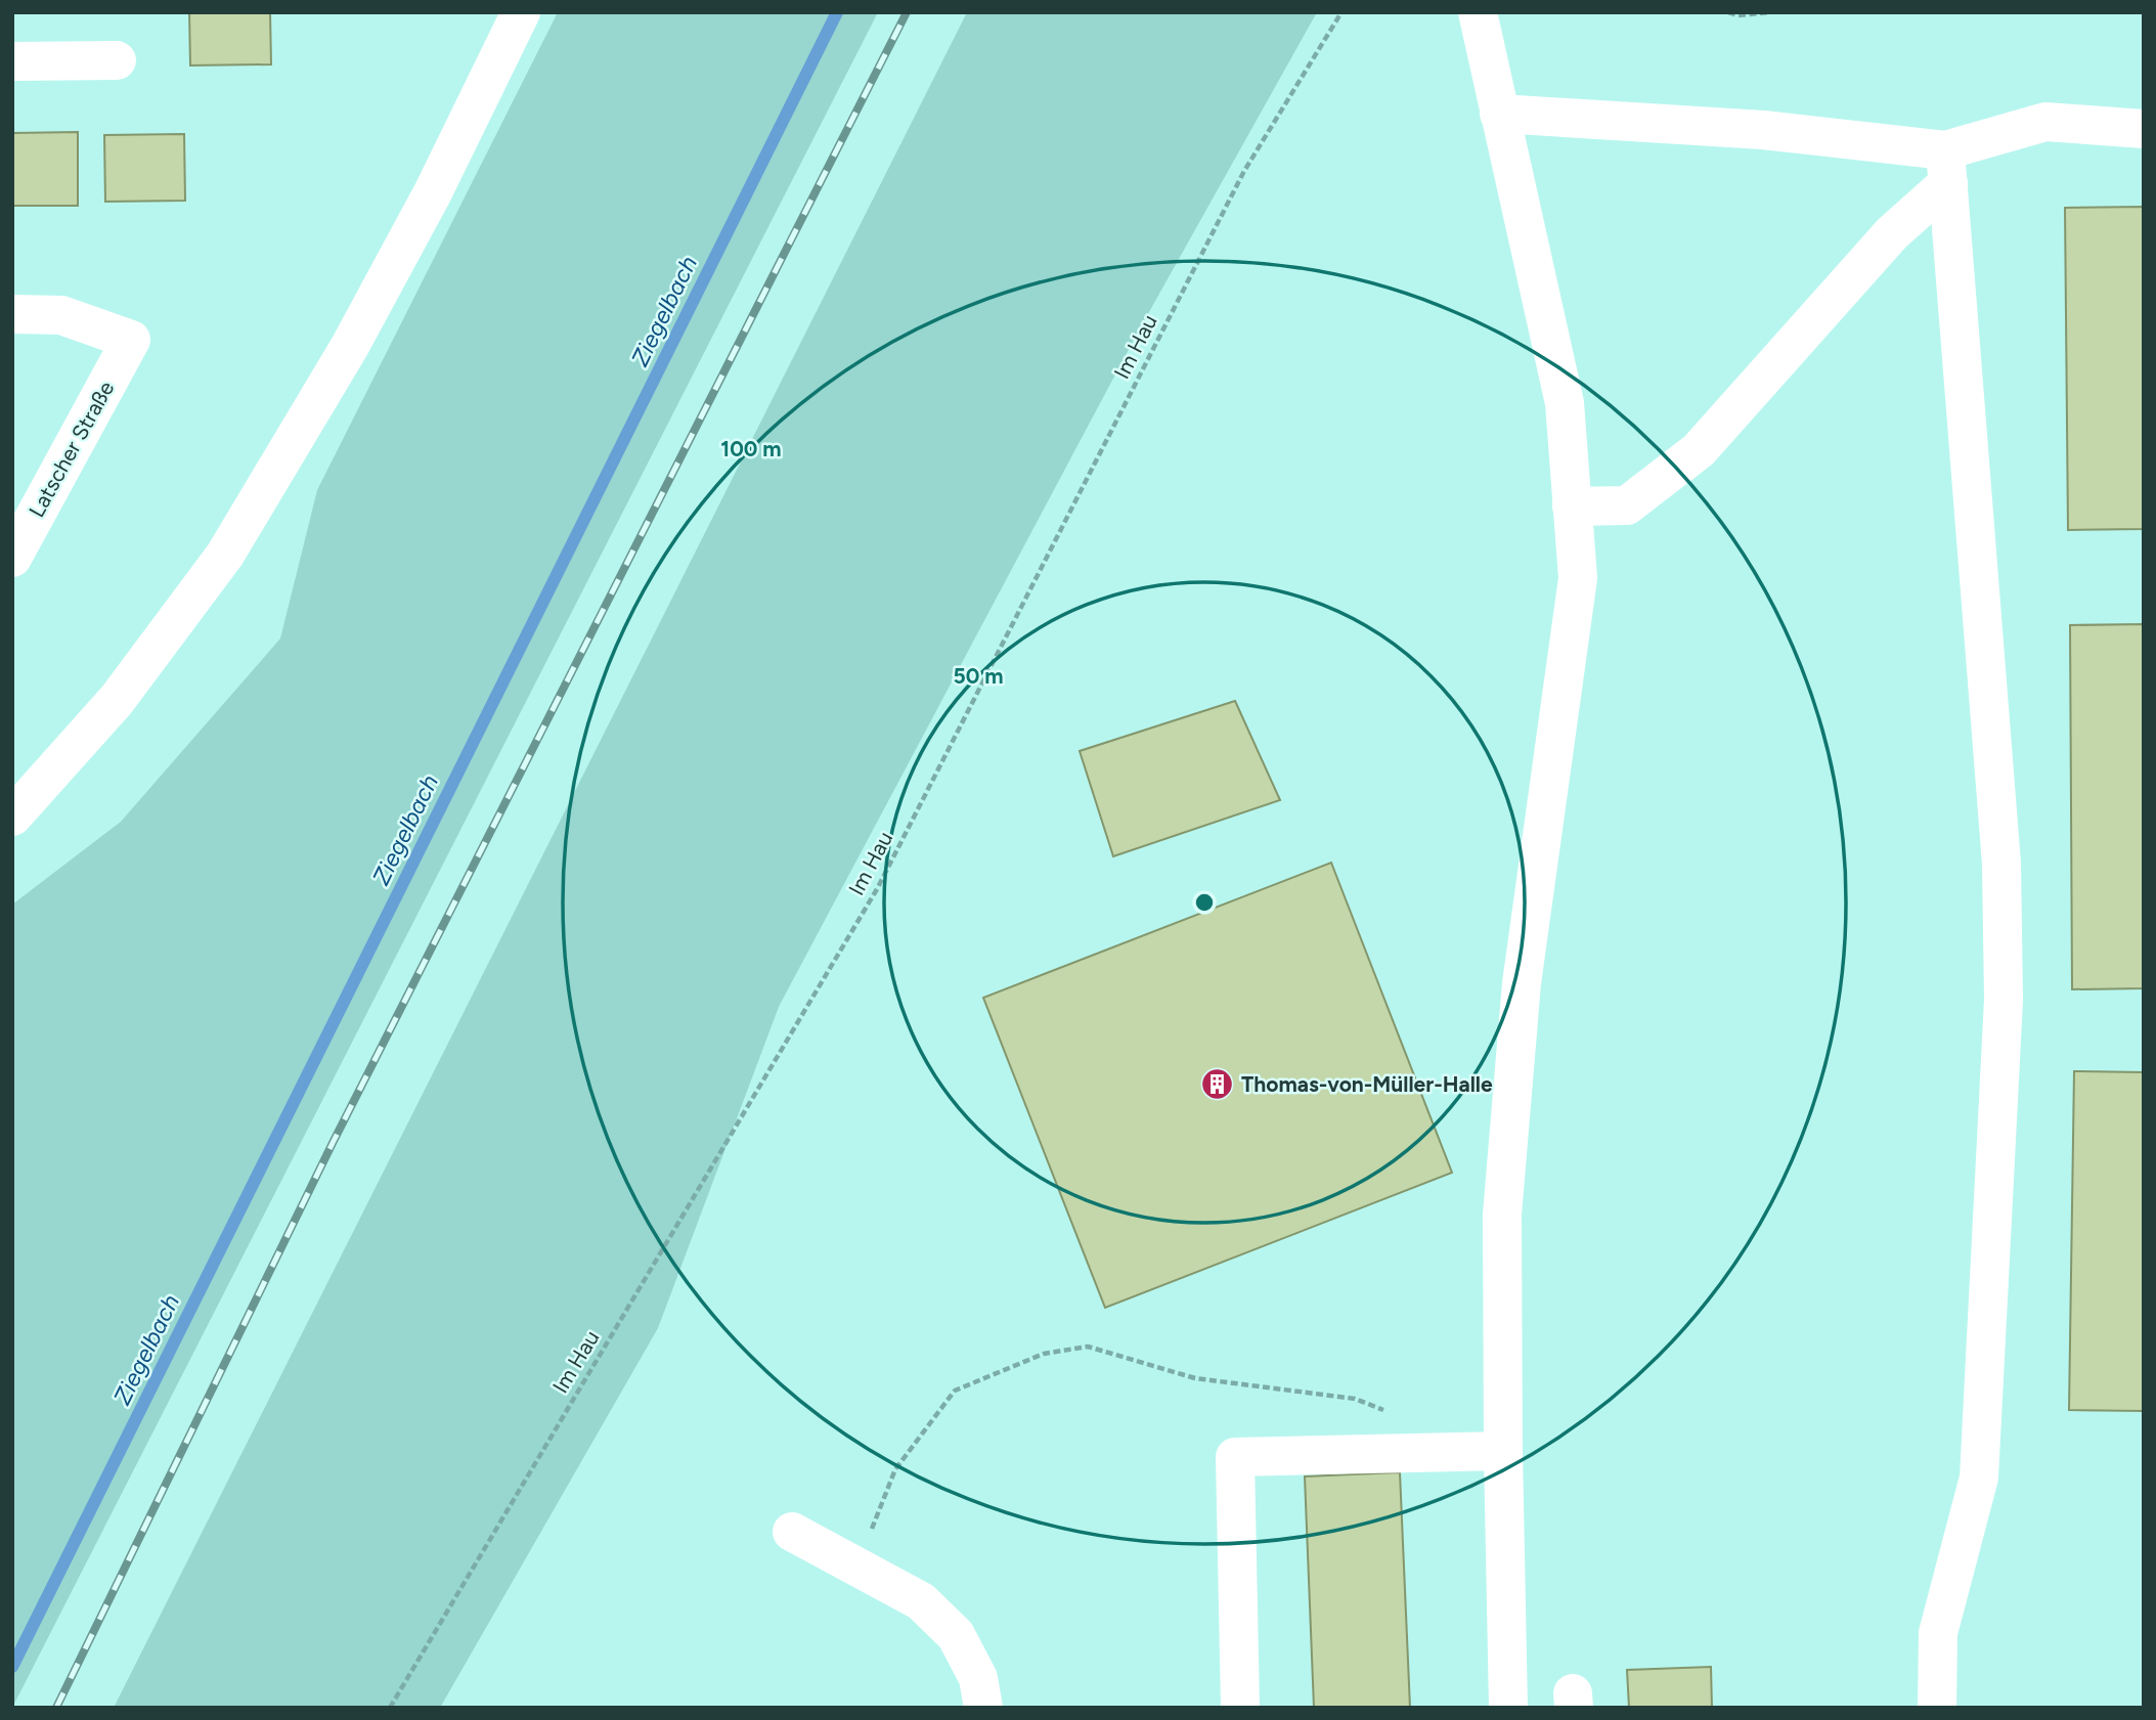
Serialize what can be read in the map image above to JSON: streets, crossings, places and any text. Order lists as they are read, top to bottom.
{
  "streets": {
    "main road": ["Latscher Straße"],
    "path": ["Im Hau"]
  },
  "water": ["Ziegelbach"],
  "places": {
    "building": ["Thomas-von-Müller-Halle"]
  },
  "rings": ["100 m", "50 m"]
}
